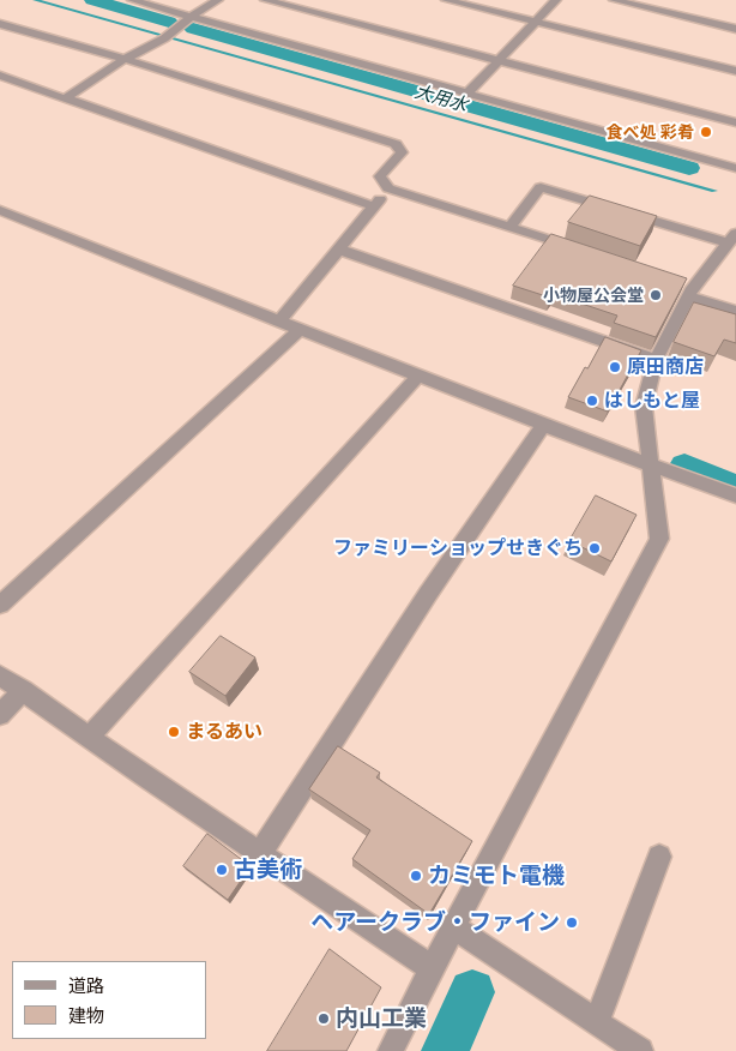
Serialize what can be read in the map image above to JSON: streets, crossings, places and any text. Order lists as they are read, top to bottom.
{
  "water": ["大用水"],
  "places": [
    "食べ処 彩肴",
    "小物屋公会堂",
    "原田商店",
    "はしもと屋",
    "ファミリーショップせきぐち",
    "まるあい",
    "古美術",
    "カミモト電機",
    "ヘアークラブ・ファイン",
    "内山工業"
  ],
  "legend": ["道路", "建物"]
}
